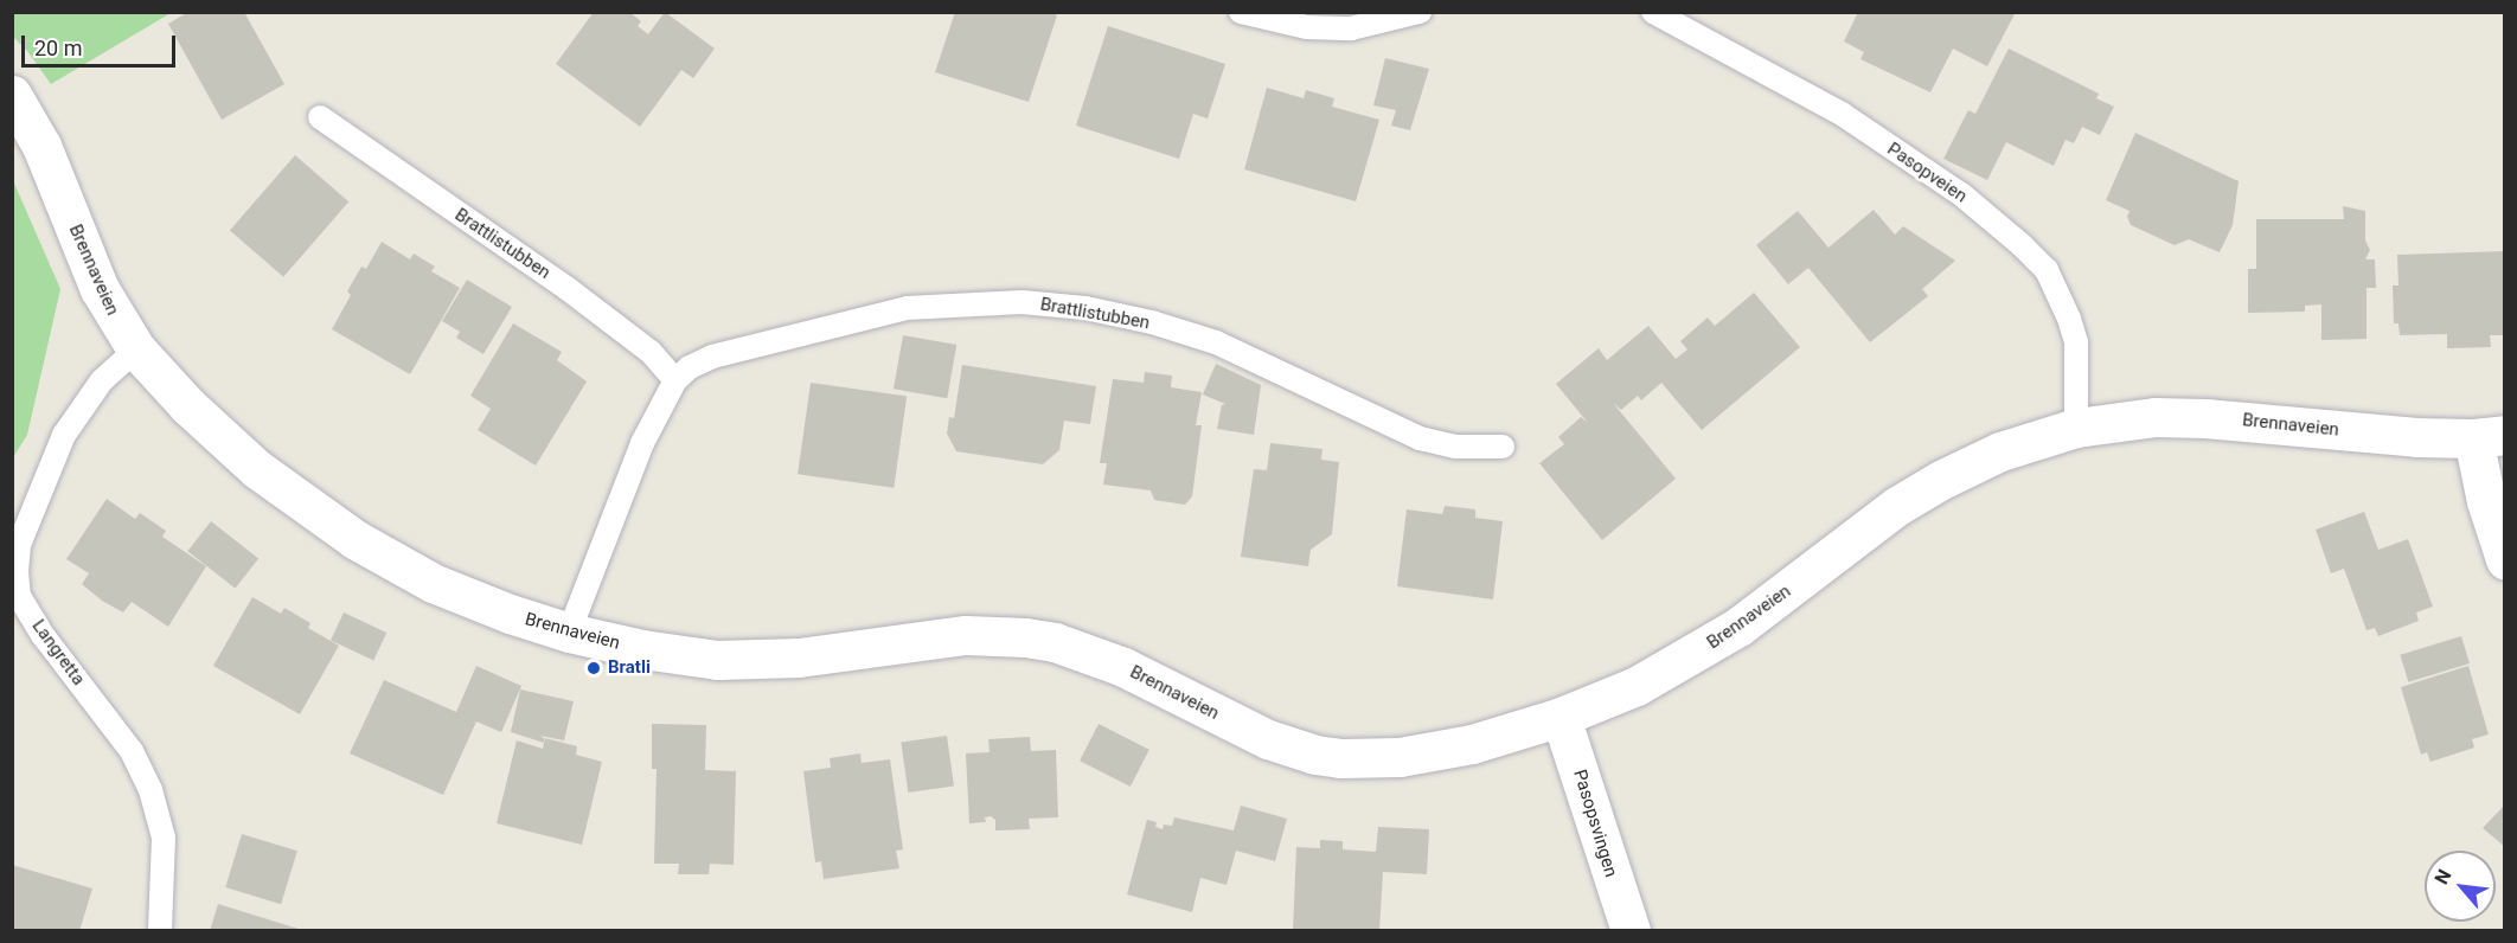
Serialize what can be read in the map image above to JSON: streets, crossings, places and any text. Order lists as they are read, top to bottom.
{
  "streets": {
    "street": ["Brennaveien", "Pasopsvingen"],
    "lane": ["Pasopveien", "Brattlistubben", "Langretta"]
  },
  "crossings": [
    ["Pasopveien", "Brennaveien"],
    ["Brattlistubben", "Brennaveien"],
    ["Brennaveien", "Langretta"],
    ["Brennaveien", "Pasopsvingen"]
  ],
  "places": ["Bratli"],
  "scale_bar": "20 m",
  "north": "top left"
}
